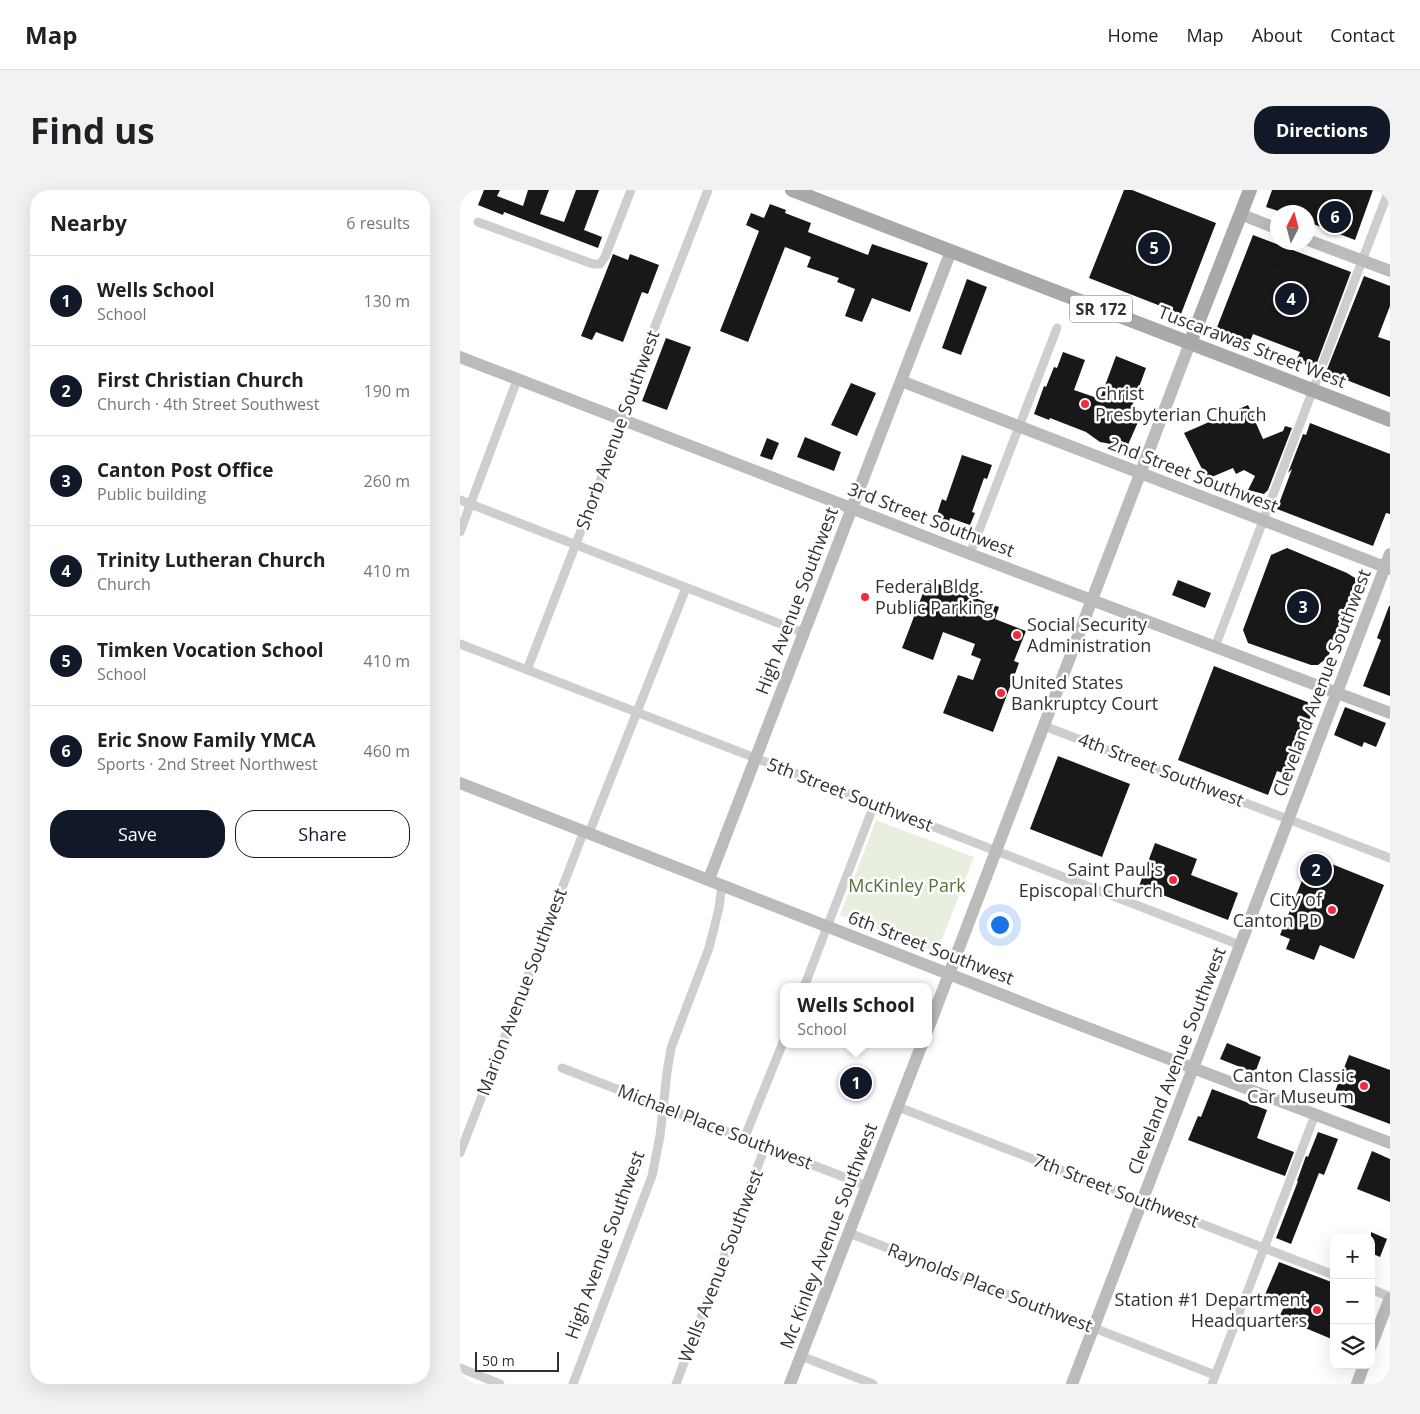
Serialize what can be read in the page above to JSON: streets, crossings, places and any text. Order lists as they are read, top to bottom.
{
  "streets": {
    "main road": ["SR 172", "Tuscarawas Street West"],
    "street": [
      "Shorb Avenue Southwest",
      "2nd Street Southwest",
      "3rd Street Southwest",
      "High Avenue Southwest",
      "Cleveland Avenue Southwest",
      "4th Street Southwest",
      "5th Street Southwest",
      "6th Street Southwest",
      "Marion Avenue Southwest",
      "Michael Place Southwest",
      "7th Street Southwest",
      "Mc Kinley Avenue Southwest",
      "Wells Avenue Southwest",
      "Raynolds Place Southwest"
    ]
  },
  "crossings": [
    ["Tuscarawas Street West", "High Avenue Southwest"],
    ["Shorb Avenue Southwest", "3rd Street Southwest"],
    ["Shorb Avenue Southwest", "5th Street Southwest"],
    ["2nd Street Southwest", "High Avenue Southwest"],
    ["2nd Street Southwest", "Cleveland Avenue Southwest"],
    ["3rd Street Southwest", "High Avenue Southwest"],
    ["3rd Street Southwest", "Cleveland Avenue Southwest"],
    ["High Avenue Southwest", "5th Street Southwest"],
    ["High Avenue Southwest", "6th Street Southwest"],
    ["High Avenue Southwest", "Michael Place Southwest"],
    ["Cleveland Avenue Southwest", "4th Street Southwest"],
    ["Cleveland Avenue Southwest", "5th Street Southwest"],
    ["Cleveland Avenue Southwest", "6th Street Southwest"],
    ["Cleveland Avenue Southwest", "7th Street Southwest"],
    ["Cleveland Avenue Southwest", "Raynolds Place Southwest"],
    ["5th Street Southwest", "Marion Avenue Southwest"],
    ["6th Street Southwest", "Marion Avenue Southwest"],
    ["Michael Place Southwest", "Mc Kinley Avenue Southwest"],
    ["Michael Place Southwest", "Wells Avenue Southwest"],
    ["7th Street Southwest", "Mc Kinley Avenue Southwest"],
    ["Mc Kinley Avenue Southwest", "Raynolds Place Southwest"]
  ],
  "parks": ["McKinley Park"],
  "places": [
    "Christ Presbyterian Church",
    "Federal Bldg. Public Parking",
    "Social Security Administration",
    "United States Bankruptcy Court",
    "Saint Paul's Episcopal Church",
    "City of Canton PD",
    "Canton Classic Car Museum",
    "Station #1 Department Headquarters"
  ],
  "scale_bar": "50 m",
  "north": "top",
  "page": {
    "header": "Map",
    "nav": [
      "Home",
      "Map",
      "About",
      "Contact"
    ],
    "buttons": [
      "Directions",
      ["Save", "Share"]
    ],
    "title": "Find us",
    "heading": ["Nearby", "6 results"],
    "pins": [
      "6",
      "5",
      "4",
      "3",
      "2",
      "1"
    ],
    "list": [
      {
        "mark": "1",
        "name": "Wells School",
        "note": "School",
        "value": "130 m"
      },
      {
        "mark": "2",
        "name": "First Christian Church",
        "note": "Church · 4th Street Southwest",
        "value": "190 m"
      },
      {
        "mark": "3",
        "name": "Canton Post Office",
        "note": "Public building",
        "value": "260 m"
      },
      {
        "mark": "4",
        "name": "Trinity Lutheran Church",
        "note": "Church",
        "value": "410 m"
      },
      {
        "mark": "5",
        "name": "Timken Vocation School",
        "note": "School",
        "value": "410 m"
      },
      {
        "mark": "6",
        "name": "Eric Snow Family YMCA",
        "note": "Sports · 2nd Street Northwest",
        "value": "460 m"
      }
    ],
    "popup": ["Wells School", "School"],
    "map_buttons": ["+", "−"],
    "scale": "50 m"
  }
}
